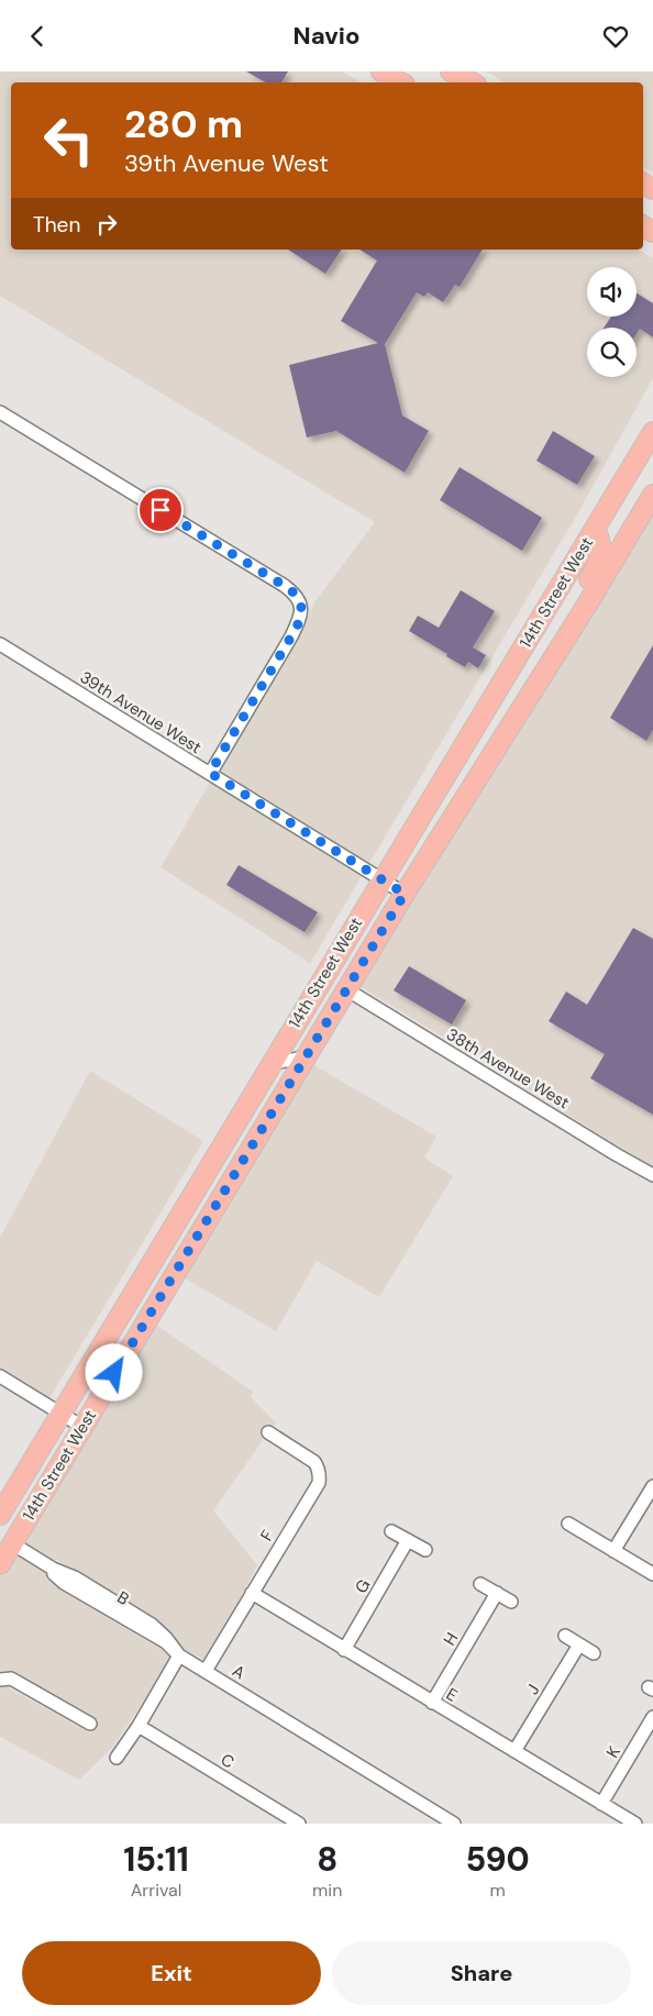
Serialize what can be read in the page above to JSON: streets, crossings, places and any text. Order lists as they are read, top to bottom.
{
  "streets": {
    "main road": ["14th Street West"],
    "street": [
      "39th Avenue West",
      "38th Avenue West",
      "F",
      "G",
      "H",
      "A",
      "J",
      "E",
      "K",
      "C"
    ]
  },
  "crossings": [
    ["14th Street West", "39th Avenue West"],
    ["14th Street West", "38th Avenue West"],
    ["14th Street West", "A"],
    ["F", "A"],
    ["F", "E"],
    ["G", "E"],
    ["H", "E"],
    ["J", "E"],
    ["E", "K"]
  ],
  "page": {
    "header": "Navio",
    "turn": ["280 m", "39th Avenue West"],
    "then": "Then",
    "eta": [
      "15:11",
      "Arrival",
      "8",
      "min",
      "590",
      "m"
    ],
    "buttons": ["Exit", "Share"]
  }
}
